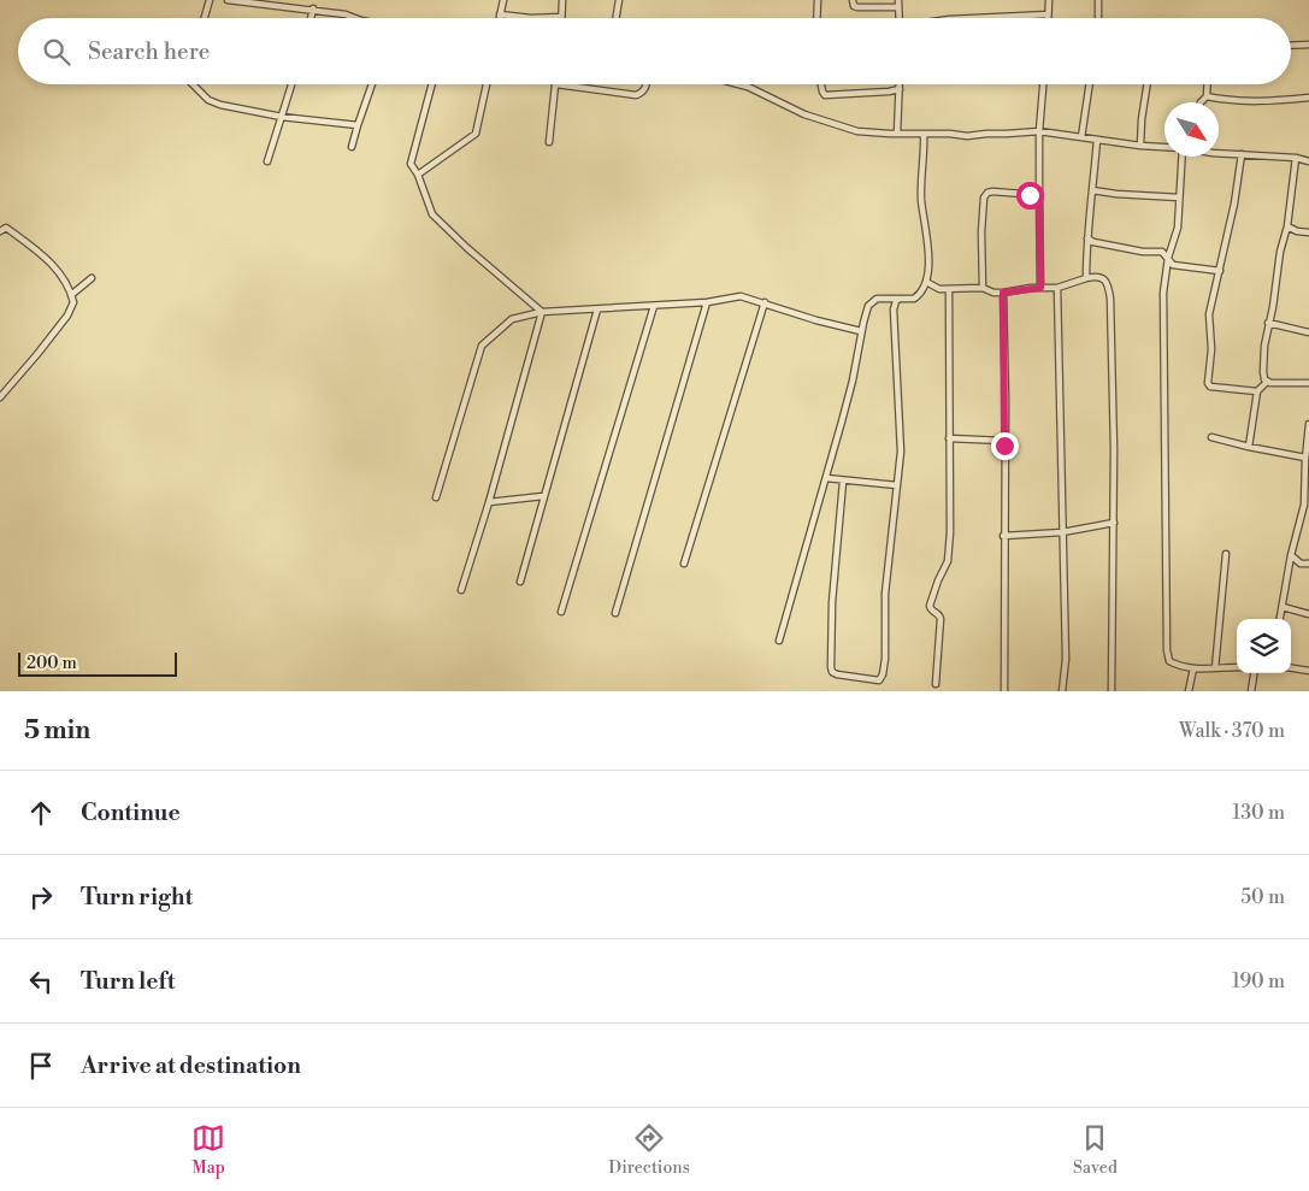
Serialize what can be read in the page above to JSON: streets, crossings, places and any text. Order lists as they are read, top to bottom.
{
  "scale_bar": "200 m",
  "north": "bottom right",
  "page": {
    "search": "Search here",
    "scale": "200 m",
    "heading": ["5 min", "Walk · 370 m"],
    "list": [
      ["Continue", "130 m"],
      ["Turn right", "50 m"],
      ["Turn left", "190 m"],
      "Arrive at destination"
    ],
    "nav": ["Map", "Directions", "Saved"]
  }
}
